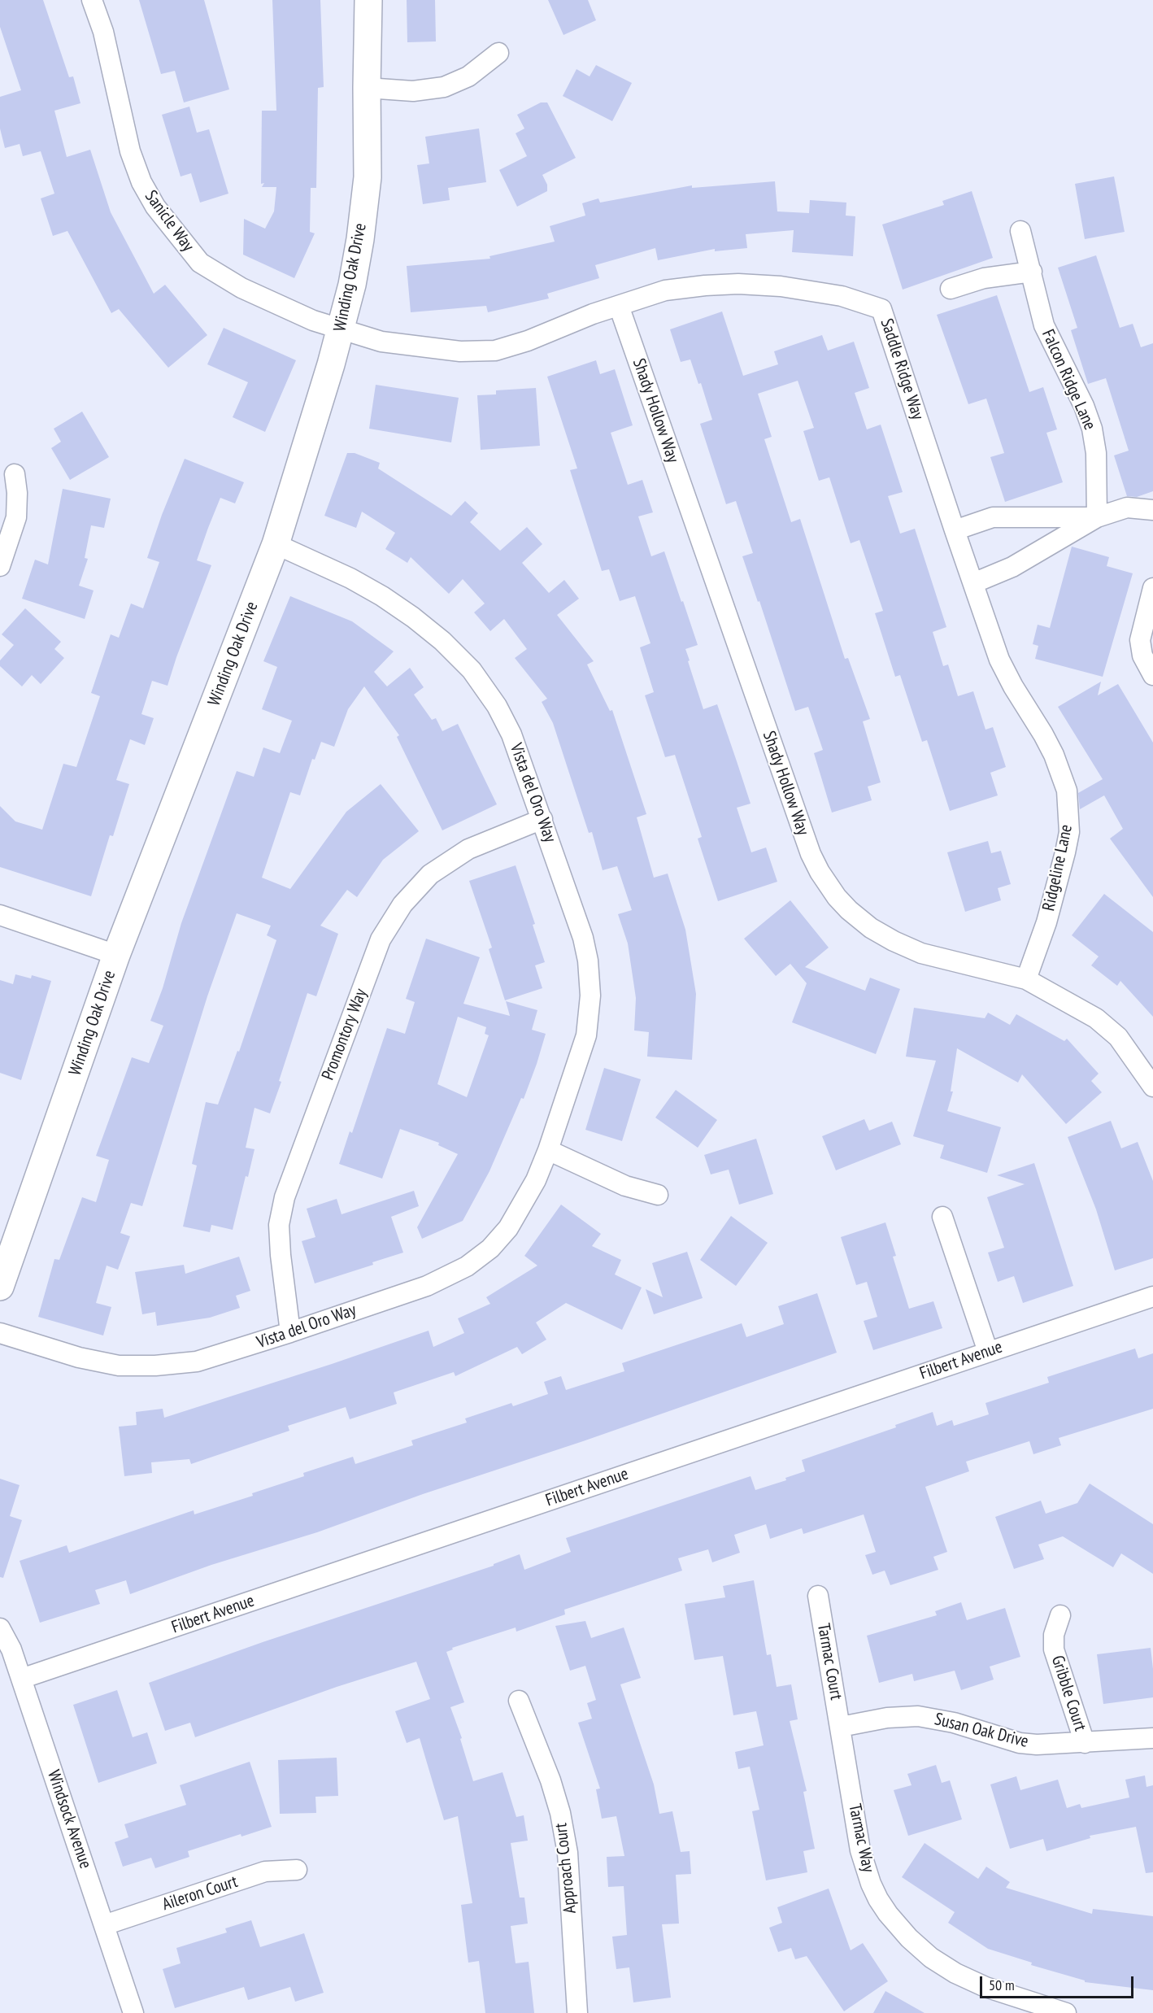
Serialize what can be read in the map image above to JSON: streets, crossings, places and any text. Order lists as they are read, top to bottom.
{
  "streets": {
    "street": [
      "Sanicle Way",
      "Winding Oak Drive",
      "Saddle Ridge Way",
      "Falcon Ridge Lane",
      "Shady Hollow Way",
      "Vista del Oro Way",
      "Ridgeline Lane",
      "Promontory Way",
      "Filbert Avenue",
      "Tarmac Court",
      "Gribble Court",
      "Susan Oak Drive",
      "Windsock Avenue",
      "Tarmac Way",
      "Approach Court",
      "Aileron Court"
    ]
  },
  "crossings": [
    ["Sanicle Way", "Winding Oak Drive"],
    ["Sanicle Way", "Saddle Ridge Way"],
    ["Winding Oak Drive", "Saddle Ridge Way"],
    ["Winding Oak Drive", "Vista del Oro Way"],
    ["Saddle Ridge Way", "Shady Hollow Way"],
    ["Saddle Ridge Way", "Ridgeline Lane"],
    ["Shady Hollow Way", "Ridgeline Lane"],
    ["Vista del Oro Way", "Promontory Way"],
    ["Filbert Avenue", "Windsock Avenue"],
    ["Tarmac Court", "Susan Oak Drive"],
    ["Tarmac Court", "Tarmac Way"],
    ["Gribble Court", "Susan Oak Drive"],
    ["Susan Oak Drive", "Tarmac Way"],
    ["Windsock Avenue", "Aileron Court"]
  ],
  "scale_bar": "50 m"
}
